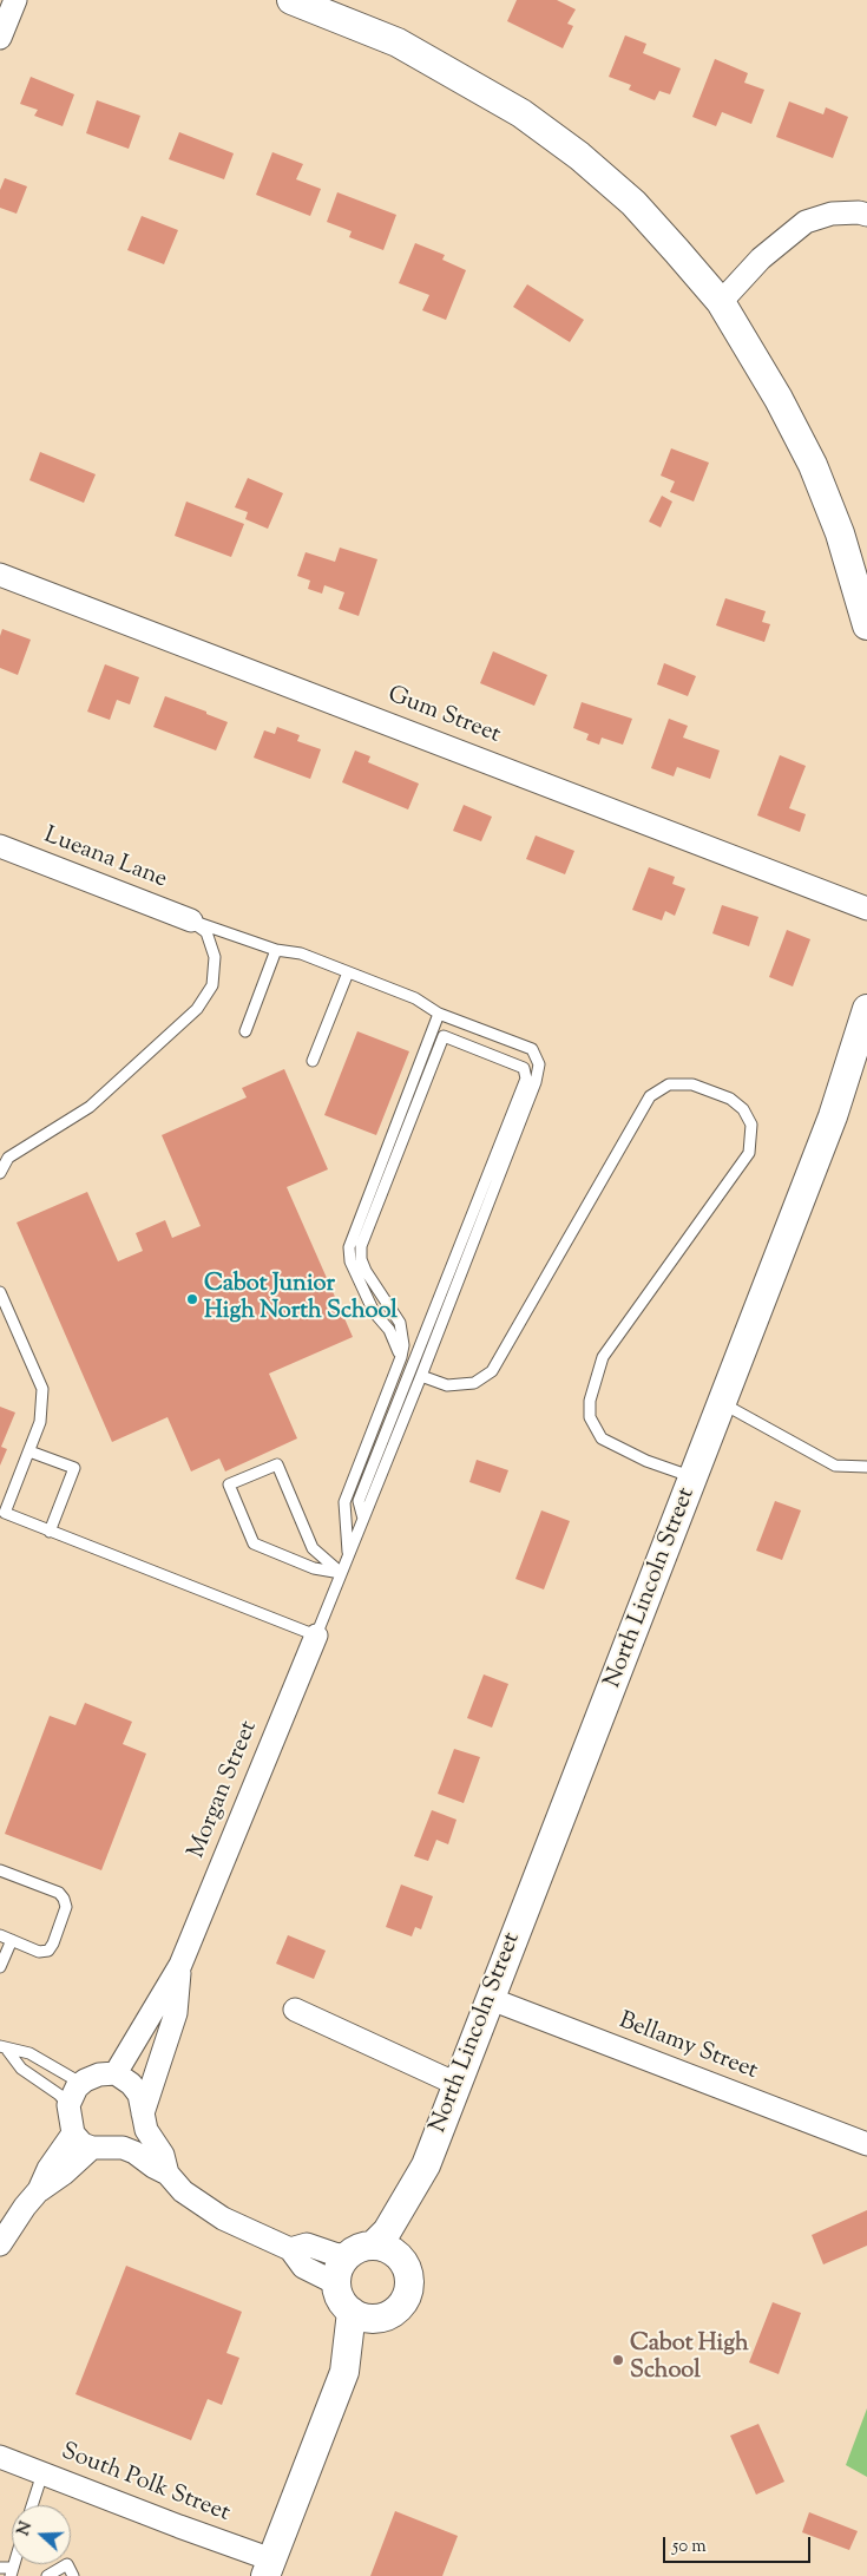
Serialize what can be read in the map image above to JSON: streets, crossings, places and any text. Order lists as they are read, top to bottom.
{
  "streets": {
    "street": [
      "Gum Street",
      "Lueana Lane",
      "North Lincoln Street",
      "Morgan Street",
      "Bellamy Street",
      "South Polk Street"
    ]
  },
  "crossings": [
    ["North Lincoln Street", "Bellamy Street"]
  ],
  "places": ["Cabot Junior High North School", "Cabot High School"],
  "scale_bar": "50 m",
  "north": "left"
}
